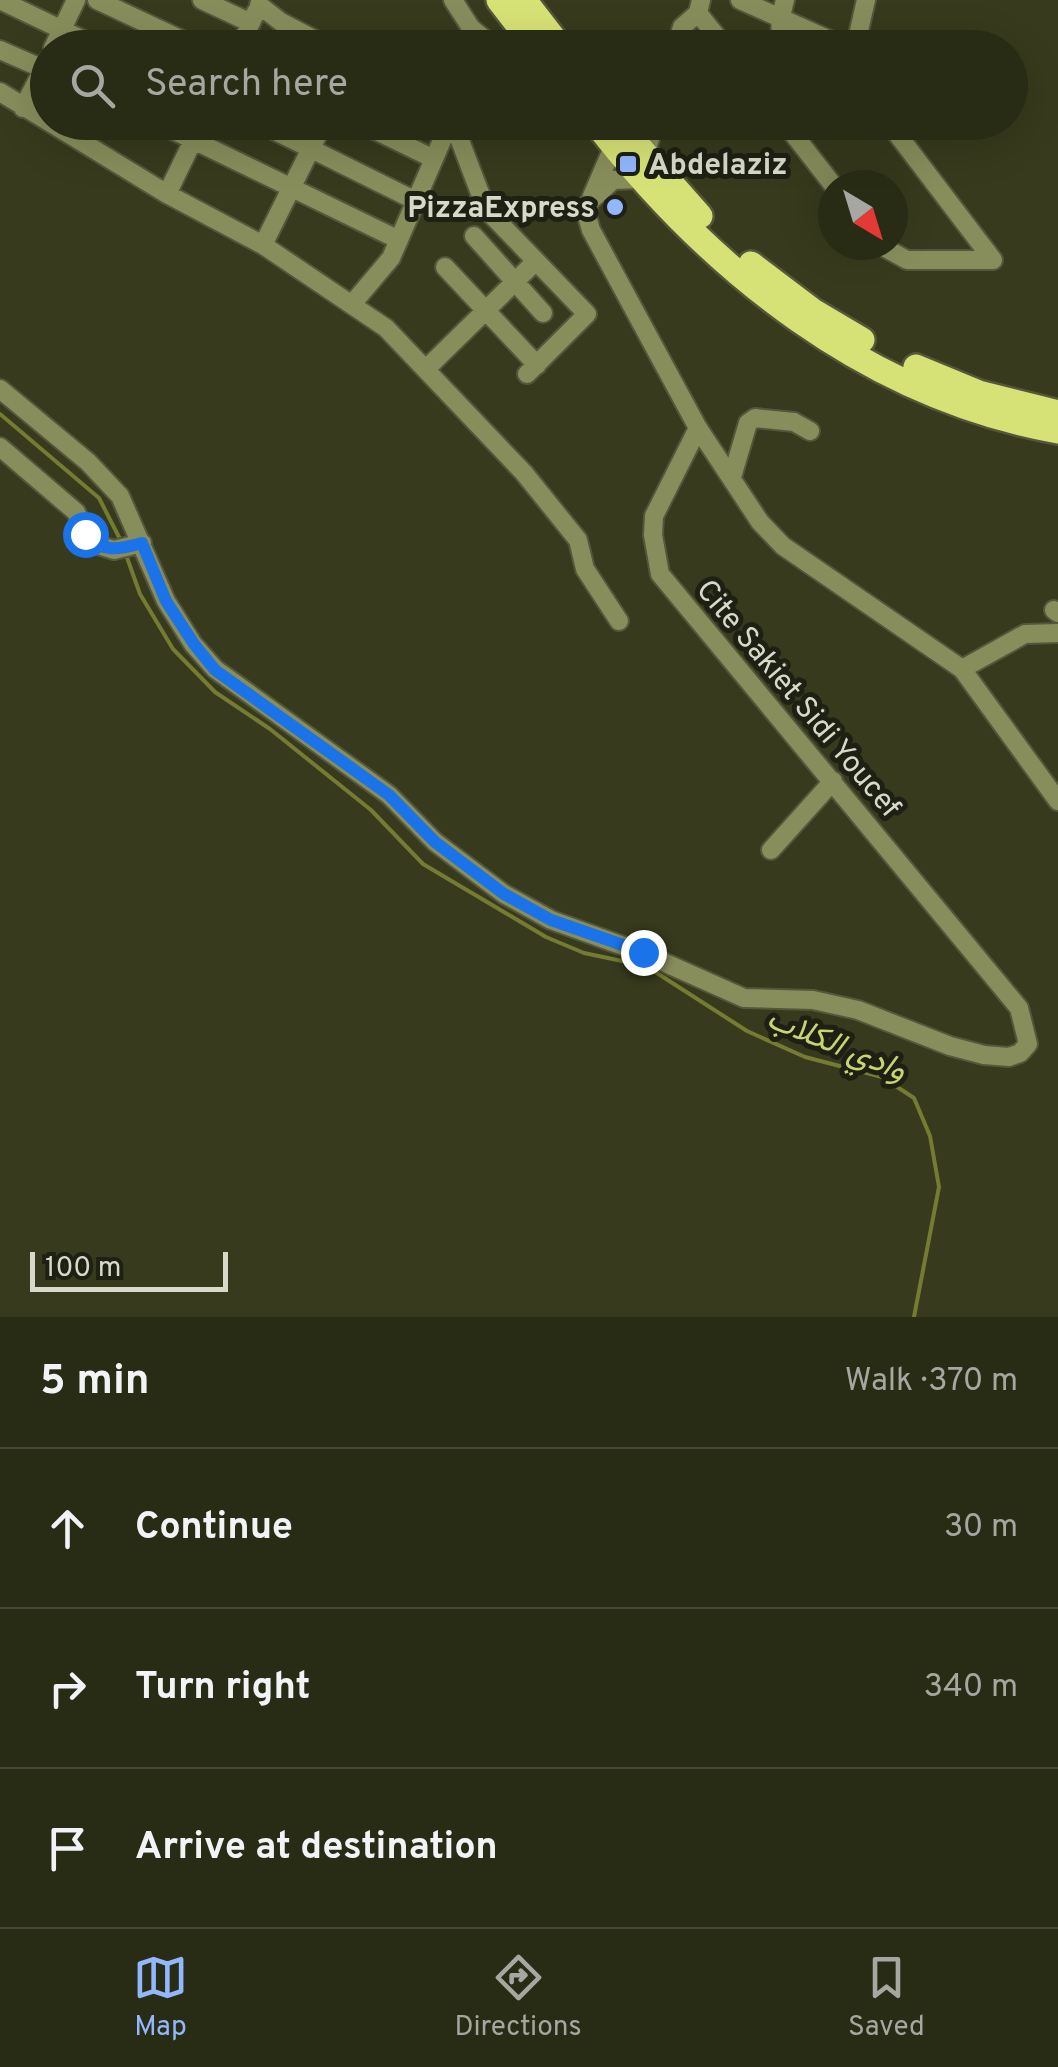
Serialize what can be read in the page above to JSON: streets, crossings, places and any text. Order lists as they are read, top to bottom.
{
  "streets": {
    "street": ["Cite Sakiet Sidi Youcef"]
  },
  "water": ["وادي الكلاب"],
  "places": {
    "transit": ["Abdelaziz"],
    "other": ["PizzaExpress"]
  },
  "scale_bar": "100 m",
  "north": "bottom right",
  "page": {
    "search": "Search here",
    "scale": "100 m",
    "heading": ["5 min", "Walk · 370 m"],
    "list": [
      ["Continue", "30 m"],
      ["Turn right", "340 m"],
      "Arrive at destination"
    ],
    "nav": ["Map", "Directions", "Saved"]
  }
}
